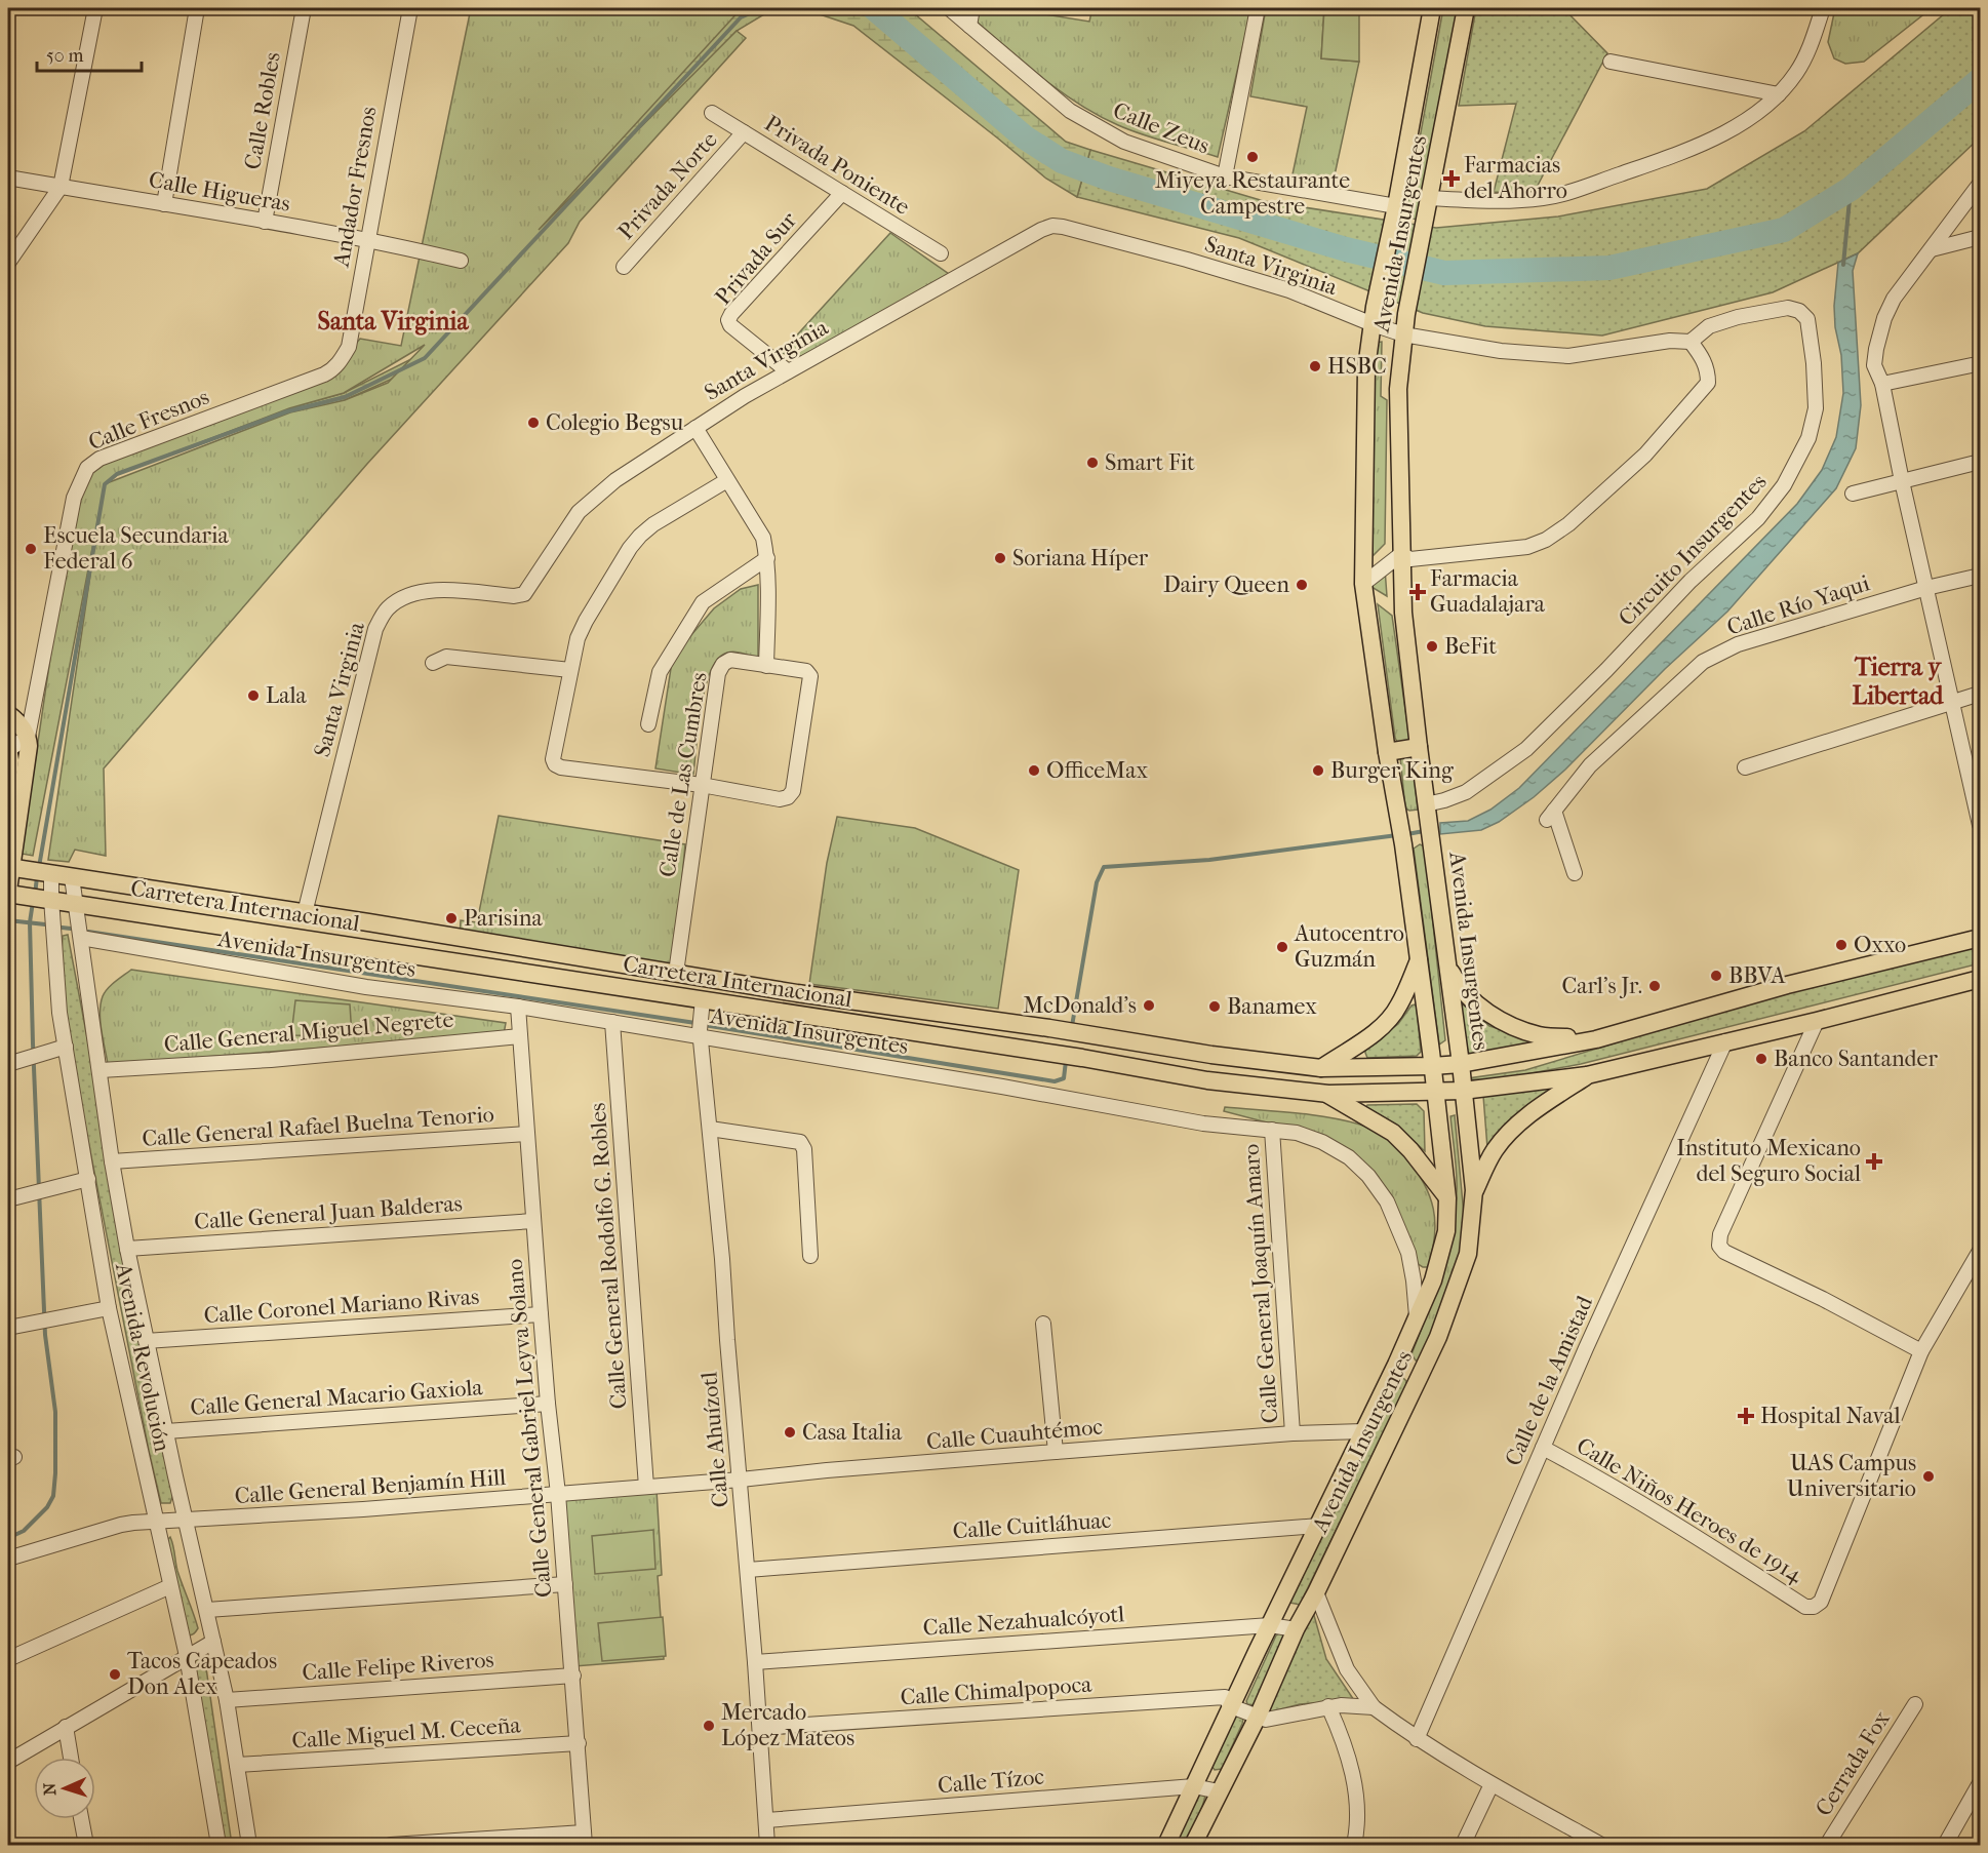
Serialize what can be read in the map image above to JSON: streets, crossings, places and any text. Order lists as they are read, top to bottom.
{
  "streets": {
    "main road": ["Avenida Insurgentes", "Carretera Internacional"],
    "street": [
      "Calle Robles",
      "Calle Zeus",
      "Privada Poniente",
      "Privada Norte",
      "Andador Fresnos",
      "Calle Higueras",
      "Privada Sur",
      "Santa Virginia",
      "Calle Fresnos",
      "Circuito Insurgentes",
      "Calle Río Yaqui",
      "Calle de Las Cumbres",
      "Calle General Miguel Negrete",
      "Calle General Rafael Buelna Tenorio",
      "Calle General Juan Balderas",
      "Calle General Rodolfo G. Robles",
      "Calle General Joaquín Amaro",
      "Calle Coronel Mariano Rivas",
      "Avenida Revolución",
      "Calle de la Amistad",
      "Calle General Macario Gaxiola",
      "Calle General Gabriel Leyva Solano",
      "Calle Cuauhtémoc",
      "Calle Ahuízotl",
      "Calle General Benjamín Hill",
      "Calle Niños Heroes de 1914",
      "Calle Cuitláhuac",
      "Calle Nezahualcóyotl",
      "Calle Felipe Riveros",
      "Calle Chimalpopoca",
      "Calle Miguel M. Ceceña",
      "Cerrada Fox",
      "Calle Tízoc"
    ]
  },
  "crossings": [
    ["Calle Robles", "Calle Higueras"],
    ["Calle Zeus", "Avenida Insurgentes"],
    ["Privada Poniente", "Privada Norte"],
    ["Privada Poniente", "Privada Sur"],
    ["Andador Fresnos", "Calle Higueras"],
    ["Andador Fresnos", "Calle Fresnos"],
    ["Avenida Insurgentes", "Santa Virginia"],
    ["Avenida Insurgentes", "Circuito Insurgentes"],
    ["Avenida Insurgentes", "Carretera Internacional"],
    ["Avenida Insurgentes", "Calle General Rodolfo G. Robles"],
    ["Avenida Insurgentes", "Calle General Joaquín Amaro"],
    ["Avenida Insurgentes", "Avenida Revolución"],
    ["Avenida Insurgentes", "Calle General Gabriel Leyva Solano"],
    ["Avenida Insurgentes", "Calle Cuauhtémoc"],
    ["Avenida Insurgentes", "Calle Ahuízotl"],
    ["Avenida Insurgentes", "Calle Cuitláhuac"],
    ["Avenida Insurgentes", "Calle Nezahualcóyotl"],
    ["Avenida Insurgentes", "Calle Chimalpopoca"],
    ["Avenida Insurgentes", "Calle Tízoc"],
    ["Privada Sur", "Santa Virginia"],
    ["Santa Virginia", "Carretera Internacional"],
    ["Calle de Las Cumbres", "Carretera Internacional"],
    ["Carretera Internacional", "Avenida Revolución"],
    ["Carretera Internacional", "Calle Ahuízotl"],
    ["Calle General Miguel Negrete", "Avenida Revolución"],
    ["Calle General Miguel Negrete", "Calle General Gabriel Leyva Solano"],
    ["Calle General Rafael Buelna Tenorio", "Avenida Revolución"],
    ["Calle General Rafael Buelna Tenorio", "Calle General Gabriel Leyva Solano"],
    ["Calle General Juan Balderas", "Avenida Revolución"],
    ["Calle General Juan Balderas", "Calle General Gabriel Leyva Solano"],
    ["Calle General Rodolfo G. Robles", "Calle Cuauhtémoc"],
    ["Calle General Joaquín Amaro", "Calle Cuauhtémoc"],
    ["Calle Coronel Mariano Rivas", "Avenida Revolución"],
    ["Calle Coronel Mariano Rivas", "Calle General Gabriel Leyva Solano"],
    ["Avenida Revolución", "Calle General Macario Gaxiola"],
    ["Avenida Revolución", "Calle General Benjamín Hill"],
    ["Avenida Revolución", "Calle Felipe Riveros"],
    ["Avenida Revolución", "Calle Miguel M. Ceceña"],
    ["Calle de la Amistad", "Calle Niños Heroes de 1914"],
    ["Calle General Macario Gaxiola", "Calle General Gabriel Leyva Solano"],
    ["Calle General Gabriel Leyva Solano", "Calle Cuauhtémoc"],
    ["Calle General Gabriel Leyva Solano", "Calle General Benjamín Hill"],
    ["Calle General Gabriel Leyva Solano", "Calle Felipe Riveros"],
    ["Calle General Gabriel Leyva Solano", "Calle Miguel M. Ceceña"],
    ["Calle Cuauhtémoc", "Calle Ahuízotl"],
    ["Calle Cuauhtémoc", "Calle General Benjamín Hill"],
    ["Calle Ahuízotl", "Calle Cuitláhuac"],
    ["Calle Ahuízotl", "Calle Nezahualcóyotl"],
    ["Calle Ahuízotl", "Calle Chimalpopoca"],
    ["Calle Ahuízotl", "Calle Tízoc"]
  ],
  "districts": ["Santa Virginia", "Tierra y Libertad"],
  "places": {
    "other": [
      "Miyeya Restaurante Campestre",
      "HSBC",
      "Colegio Begsu",
      "Smart Fit",
      "Escuela Secundaria Federal 6",
      "Soriana Híper",
      "Dairy Queen",
      "BeFit",
      "Lala",
      "OfficeMax",
      "Burger King",
      "Parisina",
      "Oxxo",
      "Autocentro Guzmán",
      "BBVA",
      "Carl's Jr.",
      "McDonald's",
      "Banamex",
      "Banco Santander",
      "Casa Italia",
      "UAS Campus Universitario",
      "Tacos Capeados Don Alex",
      "Mercado López Mateos"
    ],
    "health": [
      "Farmacias del Ahorro",
      "Farmacia Guadalajara",
      "Instituto Mexicano del Seguro Social",
      "Hospital Naval"
    ]
  },
  "scale_bar": "50 m",
  "north": "left"
}
